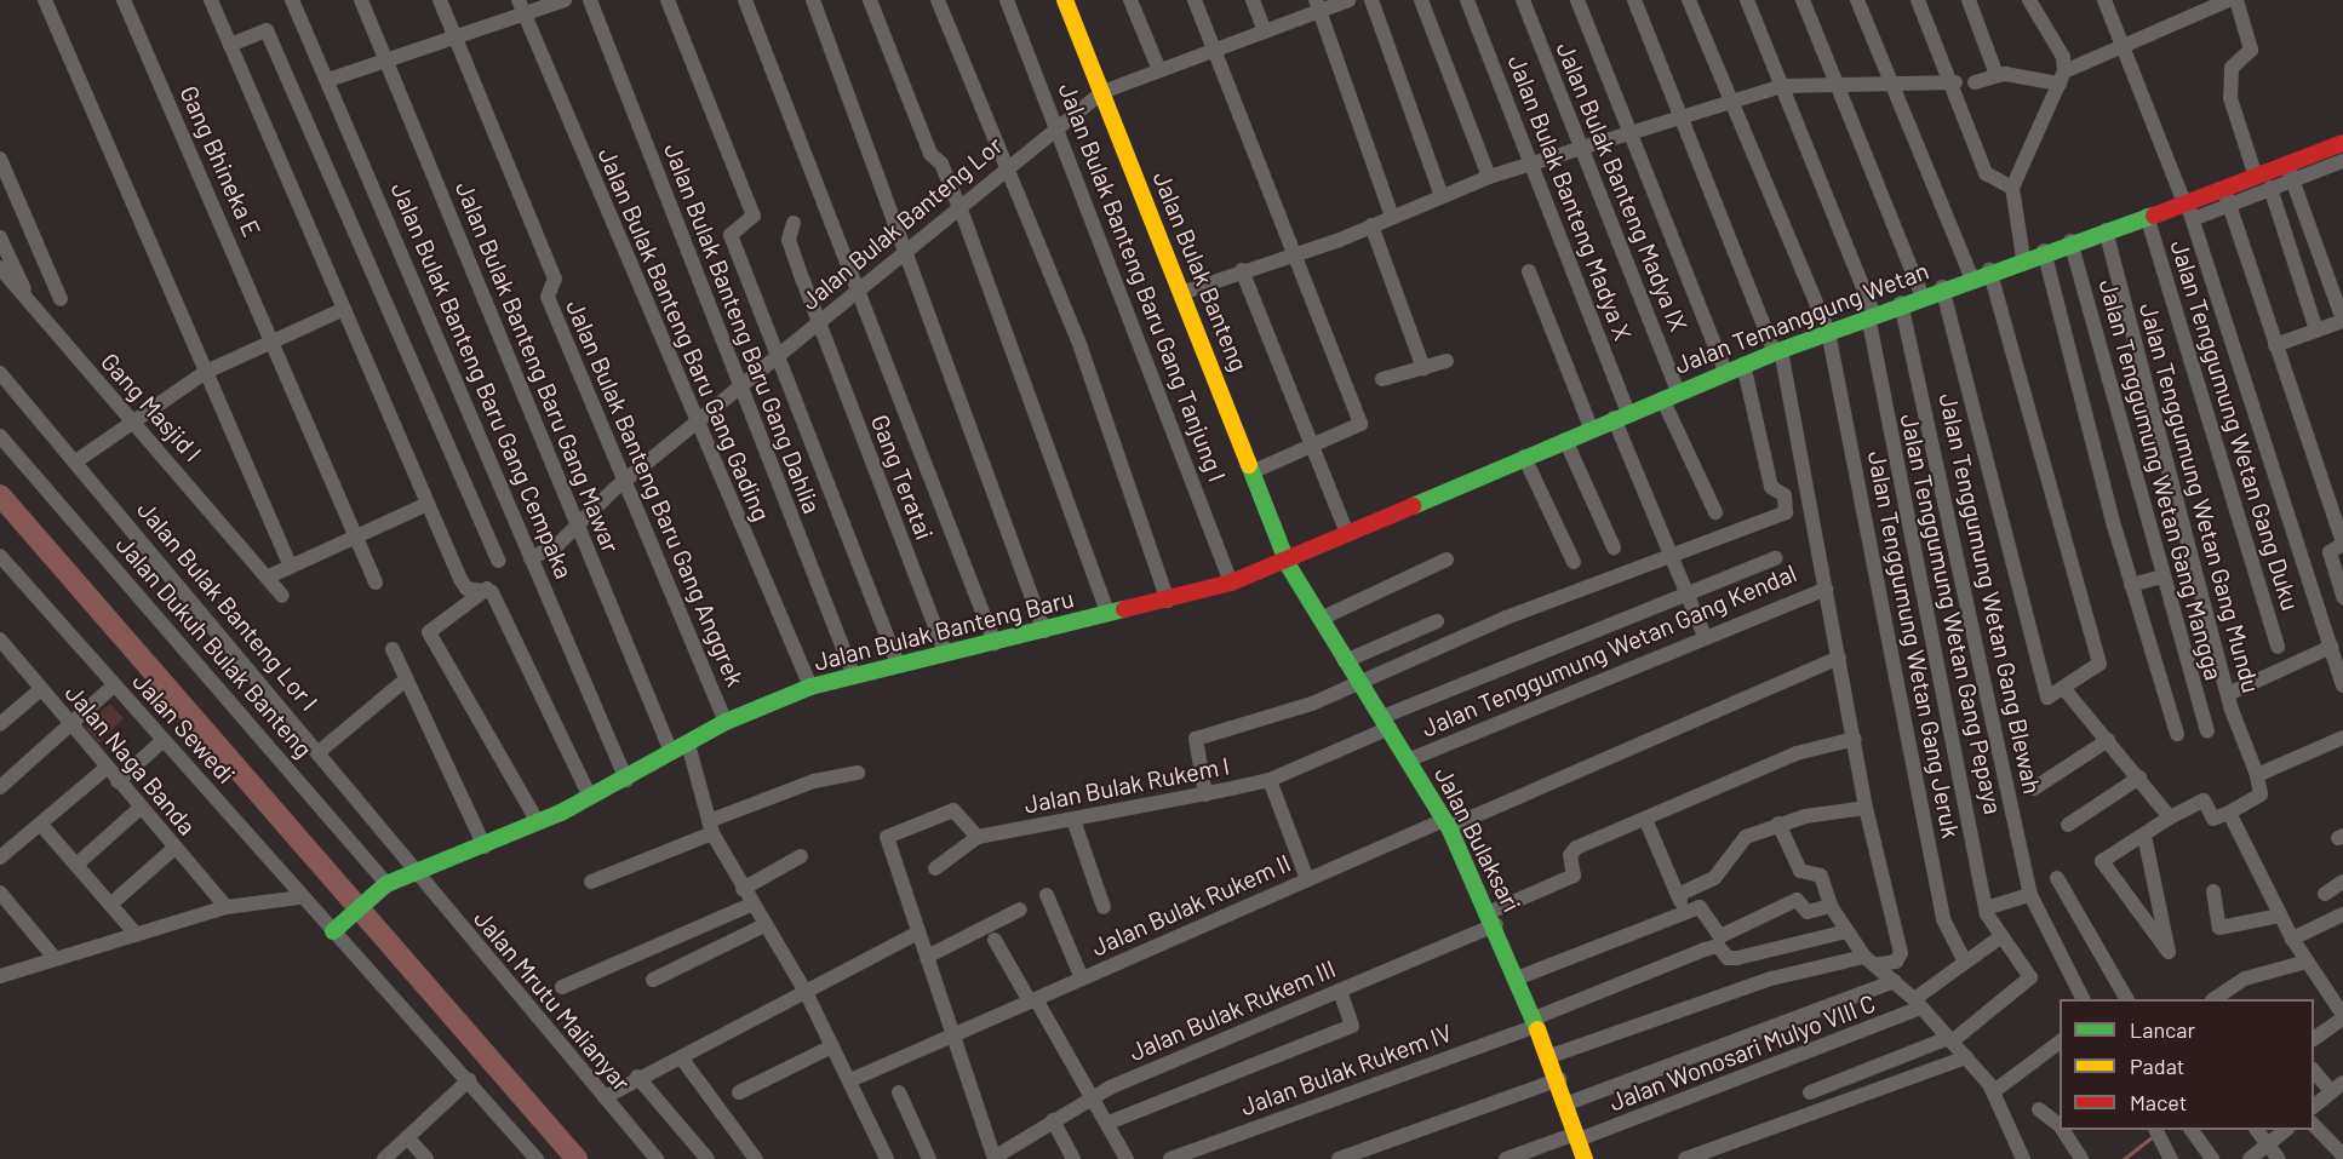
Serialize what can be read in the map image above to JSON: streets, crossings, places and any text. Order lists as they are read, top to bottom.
{
  "streets": {
    "street": [
      "Gang Bhineka E",
      "Jalan Bulak Banteng Madya IX",
      "Jalan Bulak Banteng Madya X",
      "Jalan Bulak Banteng Lor",
      "Jalan Bulak Banteng",
      "Jalan Bulak Banteng Baru Gang Tanjung I",
      "Jalan Temanggung Wetan",
      "Jalan Bulak Banteng Baru Gang Dahlia",
      "Jalan Bulak Banteng Baru Gang Gading",
      "Jalan Bulak Banteng Baru Gang Mawar",
      "Jalan Bulak Banteng Baru Gang Cempaka",
      "Gang Masjid I",
      "Jalan Tenggumung Wetan Gang Duku",
      "Gang Teratai",
      "Jalan Tenggumung Wetan Gang Mangga",
      "Jalan Bulak Banteng Baru Gang Anggrek",
      "Jalan Tenggumung Wetan Gang Mundu",
      "Jalan Tenggumung Wetan Gang Blewah",
      "Jalan Bulak Banteng Lor I",
      "Jalan Tenggumung Wetan Gang Pepaya",
      "Jalan Bulak Banteng Baru",
      "Jalan Tenggumung Wetan Gang Jeruk",
      "Jalan Dukuh Bulak Banteng",
      "Jalan Tenggumung Wetan Gang Kendal",
      "Jalan Sewedi",
      "Jalan Naga Banda",
      "Jalan Bulak Rukem I",
      "Jalan Bulaksari",
      "Jalan Bulak Rukem II",
      "Jalan Mrutu Malianyar",
      "Jalan Bulak Rukem III",
      "Jalan Wonosari Mulyo VIII C",
      "Jalan Bulak Rukem IV"
    ]
  },
  "crossings": [
    ["Jalan Bulak Banteng Madya IX", "Jalan Temanggung Wetan"],
    ["Jalan Bulak Banteng Madya X", "Jalan Temanggung Wetan"],
    ["Jalan Bulak Banteng Madya X", "Jalan Tenggumung Wetan Gang Kendal"],
    ["Jalan Bulak Banteng Madya X", "Jalan Bulak Rukem I"],
    ["Jalan Bulak Banteng Lor", "Jalan Bulak Banteng"],
    ["Jalan Bulak Banteng Lor", "Jalan Bulak Banteng Baru Gang Tanjung I"],
    ["Jalan Bulak Banteng Lor", "Jalan Bulak Banteng Baru Gang Dahlia"],
    ["Jalan Bulak Banteng Lor", "Jalan Bulak Banteng Baru Gang Gading"],
    ["Jalan Bulak Banteng Lor", "Jalan Bulak Banteng Baru Gang Mawar"],
    ["Jalan Bulak Banteng Lor", "Jalan Bulak Banteng Baru Gang Cempaka"],
    ["Jalan Bulak Banteng Lor", "Gang Teratai"],
    ["Jalan Bulak Banteng Lor", "Jalan Bulak Banteng Baru Gang Anggrek"],
    ["Jalan Bulak Banteng", "Jalan Temanggung Wetan"],
    ["Jalan Bulak Banteng", "Jalan Bulak Banteng Baru"],
    ["Jalan Bulak Banteng", "Jalan Bulaksari"],
    ["Jalan Bulak Banteng Baru Gang Tanjung I", "Jalan Bulak Banteng Baru"],
    ["Jalan Temanggung Wetan", "Jalan Tenggumung Wetan Gang Duku"],
    ["Jalan Temanggung Wetan", "Jalan Tenggumung Wetan Gang Mangga"],
    ["Jalan Temanggung Wetan", "Jalan Tenggumung Wetan Gang Mundu"],
    ["Jalan Temanggung Wetan", "Jalan Tenggumung Wetan Gang Blewah"],
    ["Jalan Temanggung Wetan", "Jalan Tenggumung Wetan Gang Pepaya"],
    ["Jalan Temanggung Wetan", "Jalan Bulak Banteng Baru"],
    ["Jalan Temanggung Wetan", "Jalan Tenggumung Wetan Gang Jeruk"],
    ["Jalan Temanggung Wetan", "Jalan Bulaksari"],
    ["Jalan Bulak Banteng Baru Gang Dahlia", "Jalan Bulak Banteng Baru"],
    ["Jalan Bulak Banteng Baru Gang Gading", "Jalan Bulak Banteng Baru"],
    ["Jalan Bulak Banteng Baru Gang Mawar", "Jalan Bulak Banteng Baru"],
    ["Jalan Bulak Banteng Baru Gang Cempaka", "Jalan Bulak Banteng Baru"],
    ["Gang Teratai", "Jalan Bulak Banteng Baru"],
    ["Jalan Bulak Banteng Baru Gang Anggrek", "Jalan Bulak Banteng Baru"],
    ["Jalan Bulak Banteng Lor I", "Jalan Bulak Banteng Baru"],
    ["Jalan Bulak Banteng Lor I", "Jalan Mrutu Malianyar"],
    ["Jalan Tenggumung Wetan Gang Pepaya", "Jalan Wonosari Mulyo VIII C"],
    ["Jalan Bulak Banteng Baru", "Jalan Dukuh Bulak Banteng"],
    ["Jalan Bulak Banteng Baru", "Jalan Sewedi"],
    ["Jalan Bulak Banteng Baru", "Jalan Bulaksari"],
    ["Jalan Bulak Banteng Baru", "Jalan Mrutu Malianyar"],
    ["Jalan Tenggumung Wetan Gang Jeruk", "Jalan Wonosari Mulyo VIII C"],
    ["Jalan Tenggumung Wetan Gang Kendal", "Jalan Bulaksari"],
    ["Jalan Bulak Rukem I", "Jalan Bulaksari"],
    ["Jalan Bulak Rukem I", "Jalan Bulak Rukem III"],
    ["Jalan Bulaksari", "Jalan Bulak Rukem II"],
    ["Jalan Bulaksari", "Jalan Bulak Rukem III"],
    ["Jalan Bulaksari", "Jalan Wonosari Mulyo VIII C"],
    ["Jalan Bulaksari", "Jalan Bulak Rukem IV"],
    ["Jalan Bulak Rukem II", "Jalan Bulak Rukem III"]
  ],
  "legend": ["Lancar", "Padat", "Macet"]
}
